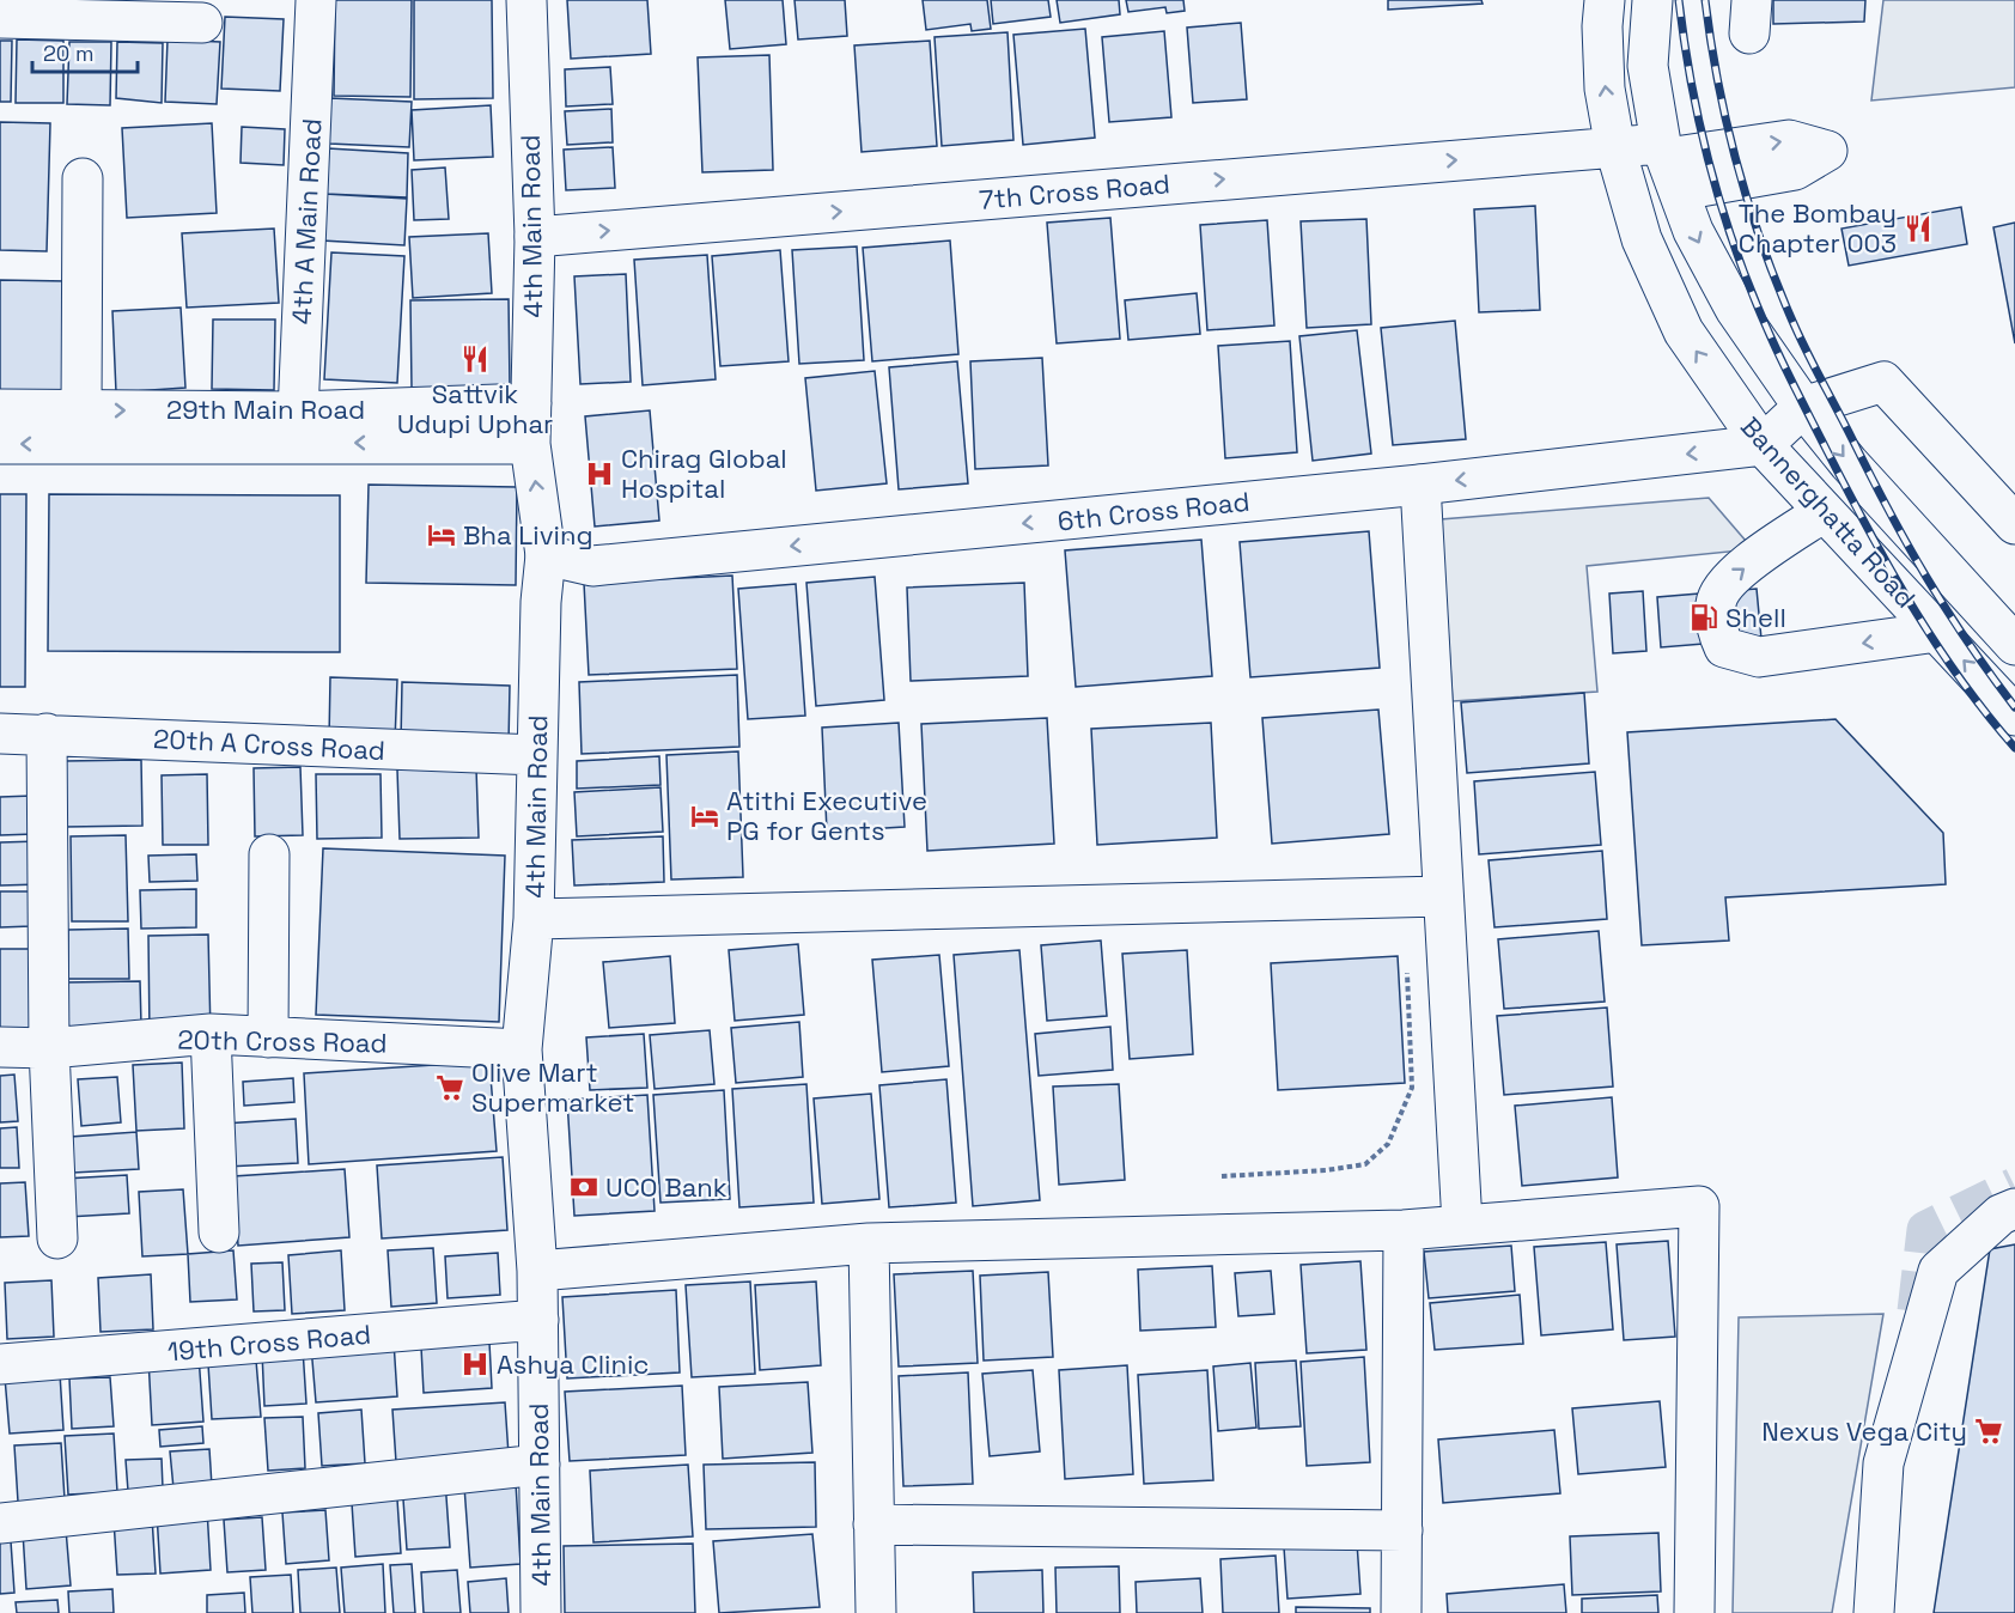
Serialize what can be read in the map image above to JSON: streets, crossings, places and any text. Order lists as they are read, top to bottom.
{
  "streets": {
    "street": [
      "7th Cross Road",
      "4th A Main Road",
      "4th Main Road",
      "29th Main Road",
      "6th Cross Road",
      "Bannerghatta Road",
      "20th A Cross Road",
      "20th Cross Road",
      "19th Cross Road"
    ]
  },
  "crossings": [
    ["7th Cross Road", "4th Main Road"],
    ["7th Cross Road", "Bannerghatta Road"],
    ["4th A Main Road", "29th Main Road"],
    ["4th Main Road", "29th Main Road"],
    ["4th Main Road", "6th Cross Road"],
    ["4th Main Road", "20th A Cross Road"],
    ["4th Main Road", "20th Cross Road"],
    ["4th Main Road", "19th Cross Road"],
    ["6th Cross Road", "Bannerghatta Road"]
  ],
  "one_way": ["7th Cross Road", "6th Cross Road"],
  "places": {
    "restaurant": ["The Bombay Chapter 003", "Sattvik Udupi Uphar"],
    "hospital": ["Chirag Global Hospital", "Ashya Clinic"],
    "hotel": ["Bha Living", "Atithi Executive PG for Gents"],
    "fuel station": ["Shell"],
    "supermarket": ["Olive Mart Supermarket", "Nexus Vega City"],
    "bank": ["UCO Bank"]
  },
  "scale_bar": "20 m"
}
